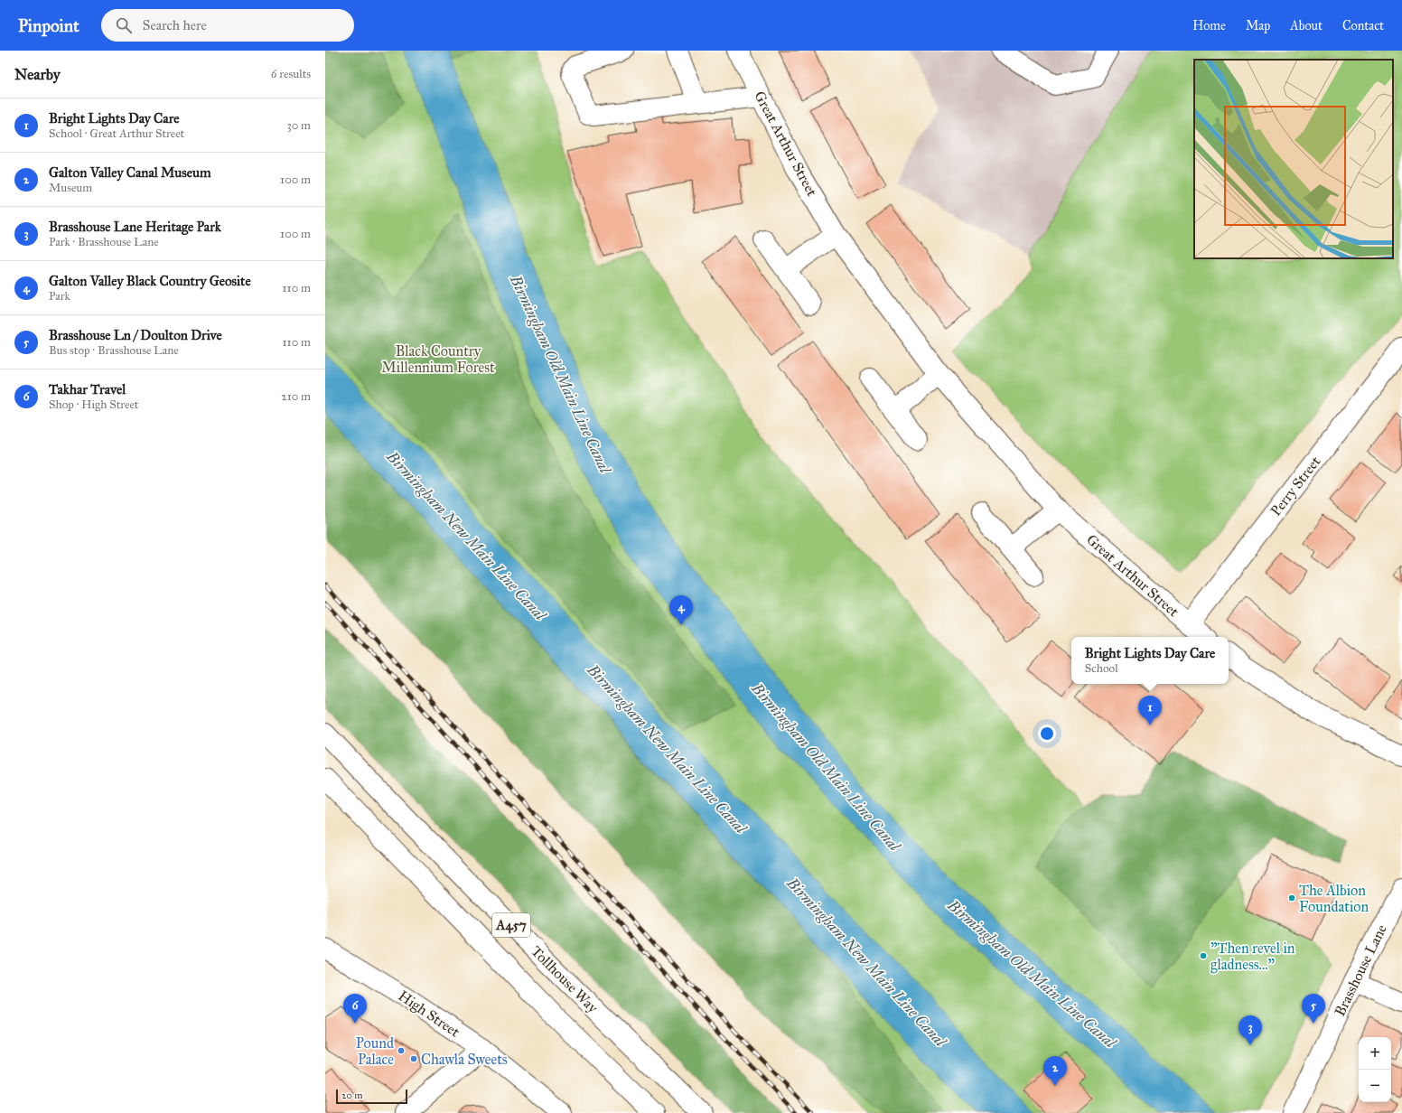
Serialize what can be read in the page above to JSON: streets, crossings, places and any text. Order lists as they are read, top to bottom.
{
  "streets": {
    "street": [
      "Great Arthur Street",
      "Perry Street",
      "A457",
      "Brasshouse Lane",
      "Tollhouse Way",
      "High Street"
    ]
  },
  "crossings": [
    ["Great Arthur Street", "Perry Street"]
  ],
  "water": ["Birmingham Old Main Line Canal", "Birmingham New Main Line Canal"],
  "parks": ["Black Country Millennium Forest"],
  "places": [
    "The Albion Foundation",
    "\"Then revel in gladness...\"",
    "Pound Palace",
    "Chawla Sweets"
  ],
  "scale_bar": "20 m",
  "page": {
    "header": "Pinpoint",
    "search": "Search here",
    "nav": [
      "Home",
      "Map",
      "About",
      "Contact"
    ],
    "heading": ["Nearby", "6 results"],
    "list": [
      {
        "mark": "1",
        "name": "Bright Lights Day Care",
        "note": "School · Great Arthur Street",
        "value": "30 m"
      },
      {
        "mark": "2",
        "name": "Galton Valley Canal Museum",
        "note": "Museum",
        "value": "100 m"
      },
      {
        "mark": "3",
        "name": "Brasshouse Lane Heritage Park",
        "note": "Park · Brasshouse Lane",
        "value": "100 m"
      },
      {
        "mark": "4",
        "name": "Galton Valley Black Country Geosite",
        "note": "Park",
        "value": "110 m"
      },
      {
        "mark": "5",
        "name": "Brasshouse Ln / Doulton Drive",
        "note": "Bus stop · Brasshouse Lane",
        "value": "110 m"
      },
      {
        "mark": "6",
        "name": "Takhar Travel",
        "note": "Shop · High Street",
        "value": "210 m"
      }
    ],
    "pins": [
      "4",
      "1",
      "5",
      "6",
      "3",
      "2"
    ],
    "popup": ["Bright Lights Day Care", "School"],
    "map_buttons": ["+", "−"],
    "scale": "20 m"
  }
}
